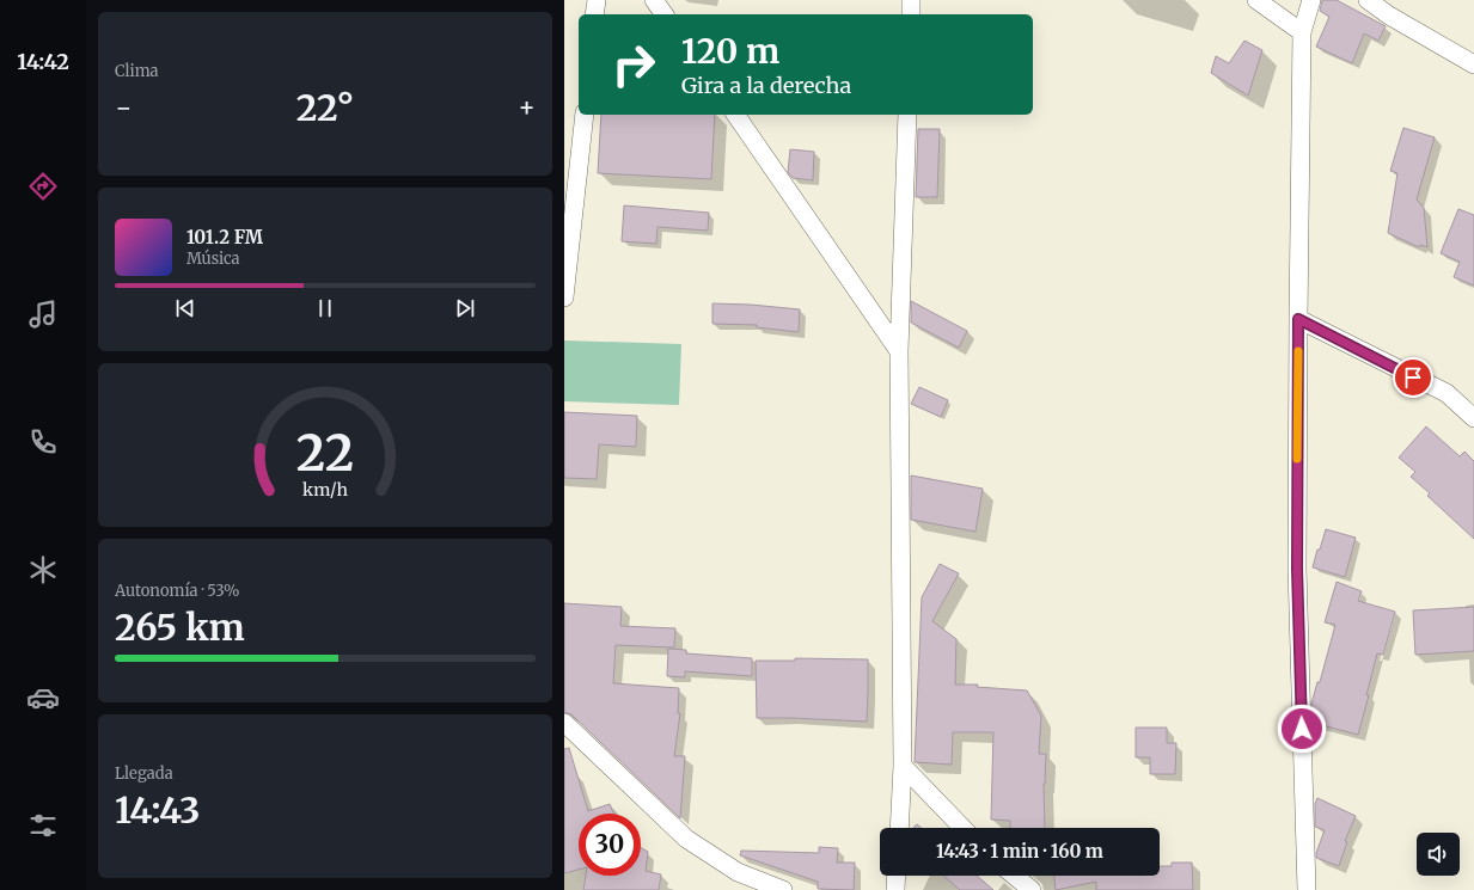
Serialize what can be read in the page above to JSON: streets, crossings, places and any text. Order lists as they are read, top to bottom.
{
  "page": {
    "tabs": "14:42",
    "tile": [
      "Clima",
      ["Autonomía · 53%", "265 km"],
      ["Llegada", "14:43"]
    ],
    "turn": ["120 m", "Gira a la derecha"],
    "heat": ["−", "22°", "+"],
    "song": ["101.2 FM", "Música"],
    "limit": "30",
    "trip": "14:43 · 1 min · 160 m",
    "gauge": ["22", "km/h"]
  }
}
